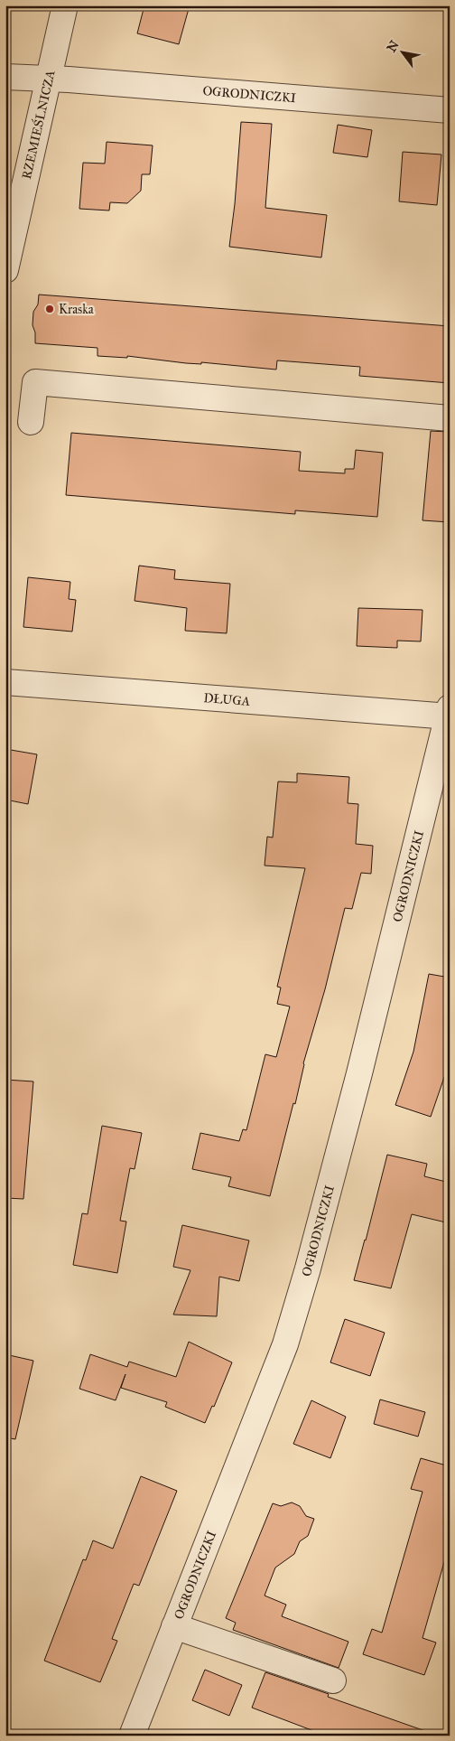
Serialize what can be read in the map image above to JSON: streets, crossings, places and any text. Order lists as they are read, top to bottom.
{
  "streets": {
    "street": ["OGRODNICZKI", "RZEMIEŚLNICZA", "DŁUGA"]
  },
  "crossings": [
    ["OGRODNICZKI", "RZEMIEŚLNICZA"],
    ["OGRODNICZKI", "DŁUGA"]
  ],
  "places": ["Kraska"],
  "north": "top left"
}
